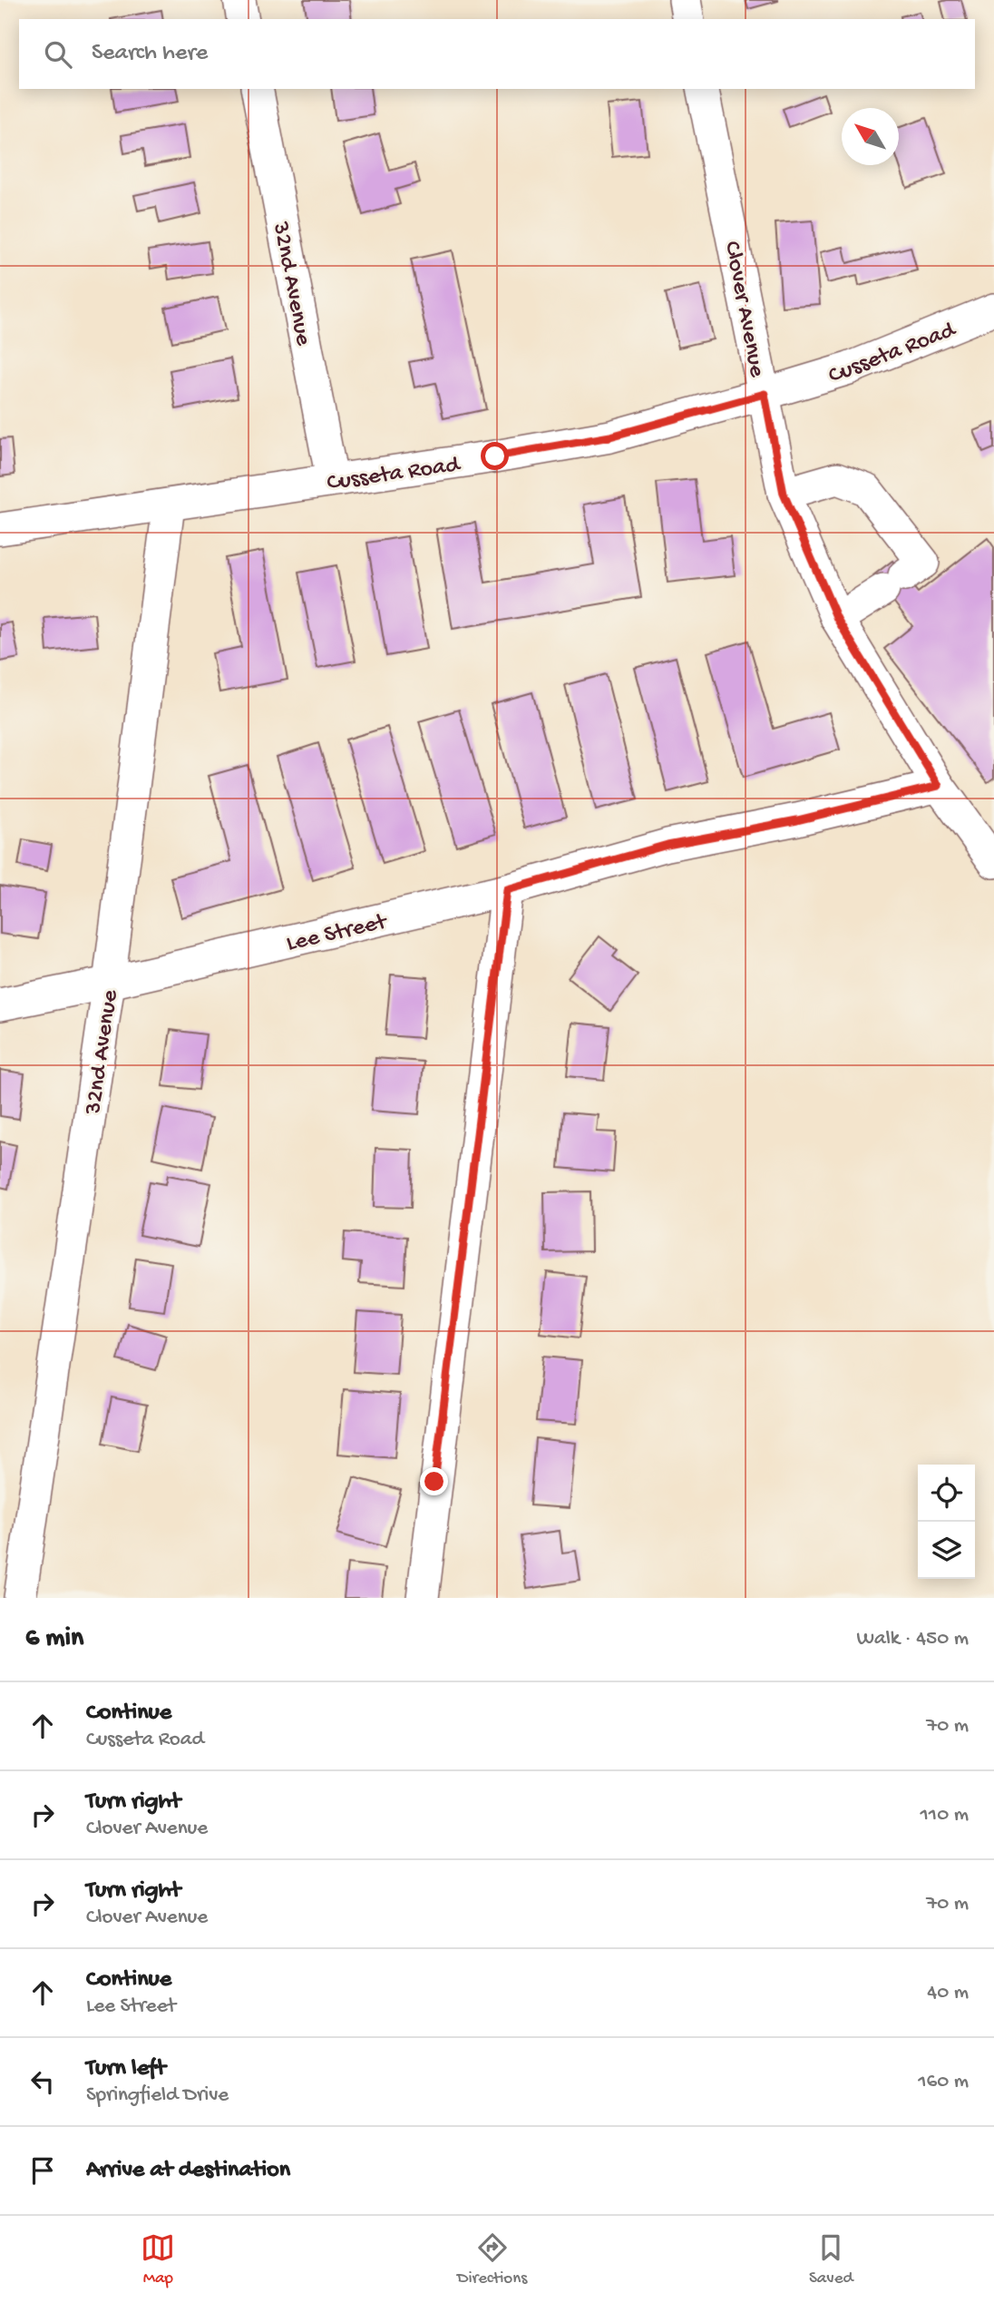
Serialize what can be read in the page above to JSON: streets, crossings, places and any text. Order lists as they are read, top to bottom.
{
  "streets": {
    "street": [
      "32nd Avenue",
      "Clover Avenue",
      "Cusseta Road",
      "Lee Street"
    ]
  },
  "crossings": [
    ["32nd Avenue", "Cusseta Road"],
    ["32nd Avenue", "Lee Street"],
    ["Clover Avenue", "Cusseta Road"],
    ["Clover Avenue", "Lee Street"]
  ],
  "north": "top left",
  "page": {
    "search": "Search here",
    "heading": ["6 min", "Walk · 450 m"],
    "list": [
      ["Continue", "Cusseta Road", "70 m"],
      ["Turn right", "Clover Avenue", "110 m"],
      ["Turn right", "Clover Avenue", "70 m"],
      ["Continue", "Lee Street", "40 m"],
      ["Turn left", "Springfield Drive", "160 m"],
      "Arrive at destination"
    ],
    "nav": ["Map", "Directions", "Saved"]
  }
}
